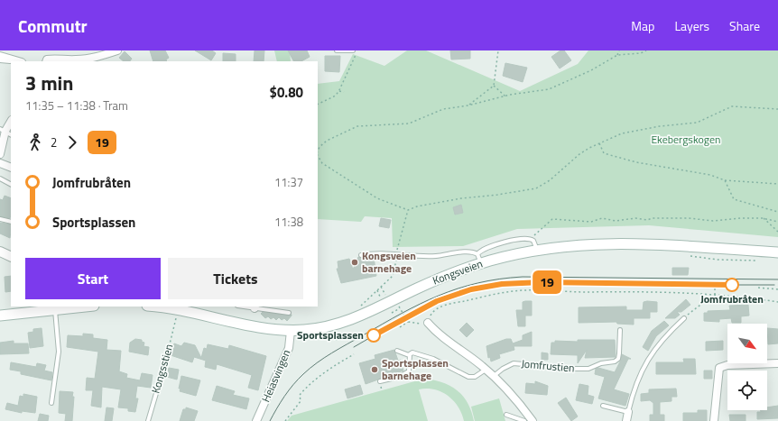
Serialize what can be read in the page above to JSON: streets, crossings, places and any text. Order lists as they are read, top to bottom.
{
  "streets": {
    "main road": ["Kongsveien"],
    "street": ["Heiasvingen"],
    "lane": ["Jomfrustien", "Kongsstien"]
  },
  "crossings": [
    ["Kongsveien", "Heiasvingen"]
  ],
  "parks": ["Ekebergskogen"],
  "places": [
    "Kongsveien barnehage",
    "Jomfrubråten",
    "Sportsplassen",
    "Sportsplassen barnehage"
  ],
  "lines": ["tram line 19"],
  "north": "bottom right",
  "page": {
    "header": "Commutr",
    "nav": ["Map", "Layers", "Share"],
    "on_map": "19",
    "heading": ["3 min", "11:35 – 11:38 · Tram", "$0.80"],
    "legs": ["2", "19"],
    "list": [
      {
        "name": "Jomfrubråten",
        "value": "11:37"
      },
      {
        "name": "Sportsplassen",
        "value": "11:38"
      }
    ],
    "buttons": ["Start", "Tickets"]
  }
}
